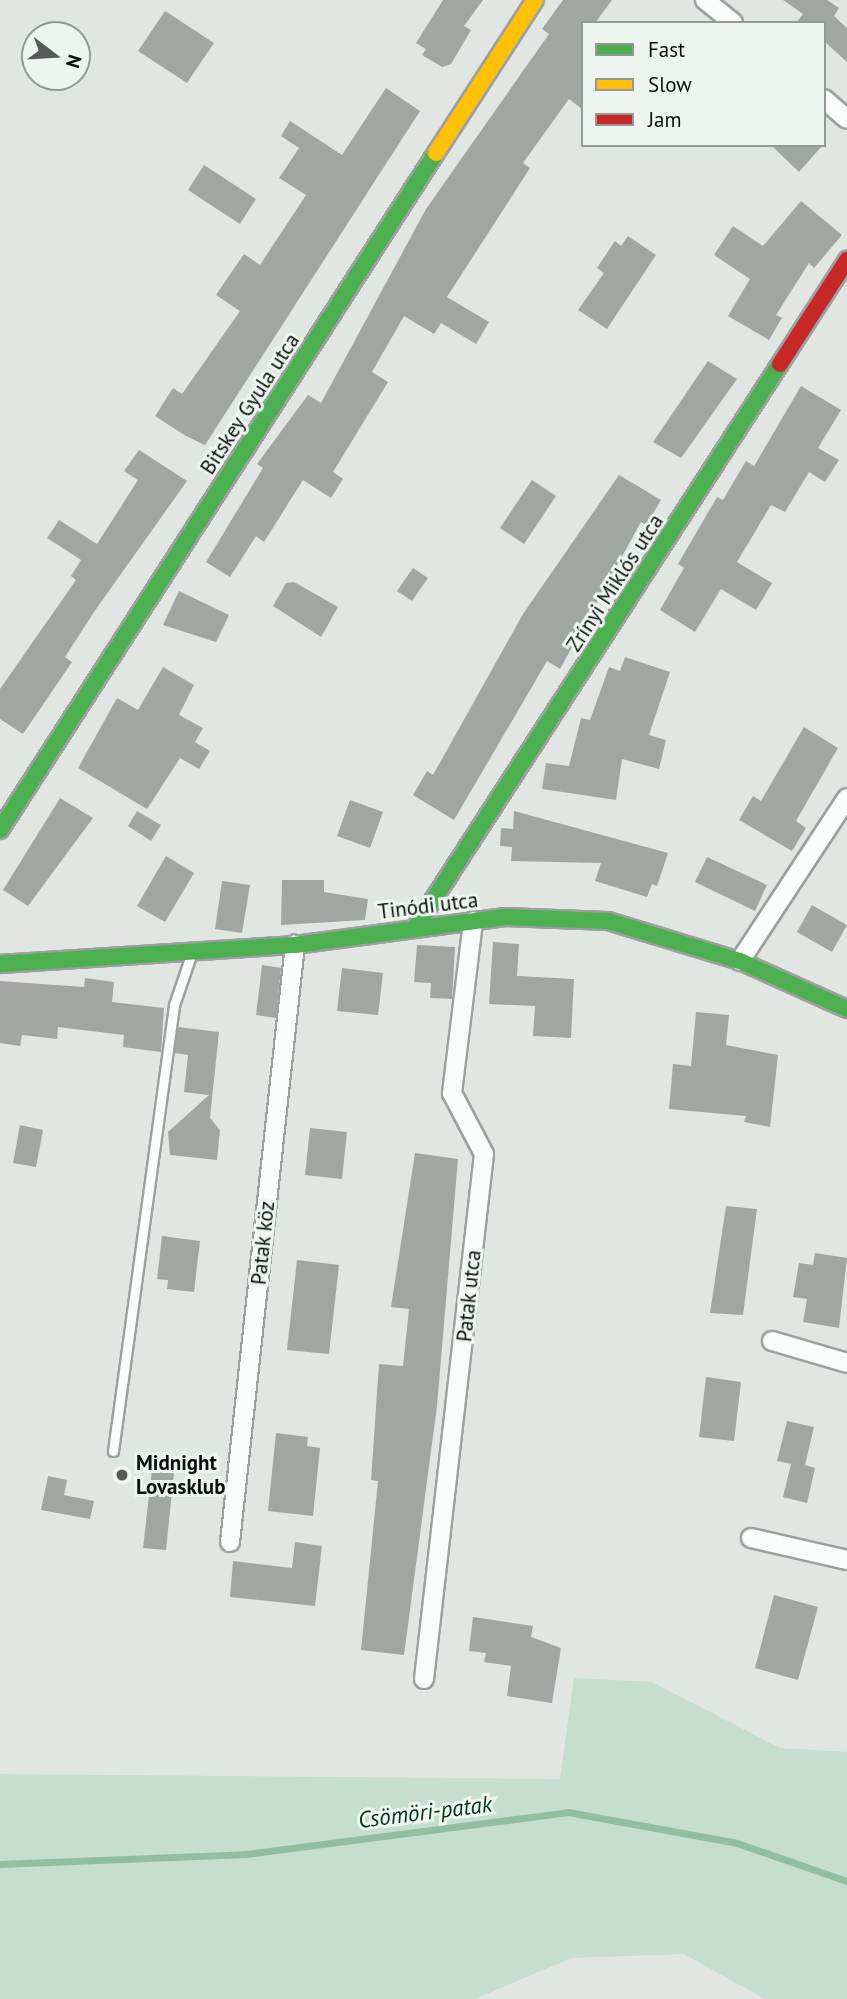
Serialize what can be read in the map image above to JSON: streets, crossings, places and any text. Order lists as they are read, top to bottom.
{
  "streets": {
    "street": [
      "Bitskey Gyula utca",
      "Zrínyi Miklós utca",
      "Tinódi utca",
      "Patak köz",
      "Patak utca"
    ]
  },
  "crossings": [
    ["Zrínyi Miklós utca", "Tinódi utca"],
    ["Tinódi utca", "Patak köz"],
    ["Tinódi utca", "Patak utca"]
  ],
  "water": ["Csömöri-patak"],
  "places": ["Midnight Lovasklub"],
  "legend": ["Fast", "Slow", "Jam"],
  "north": "right"
}
